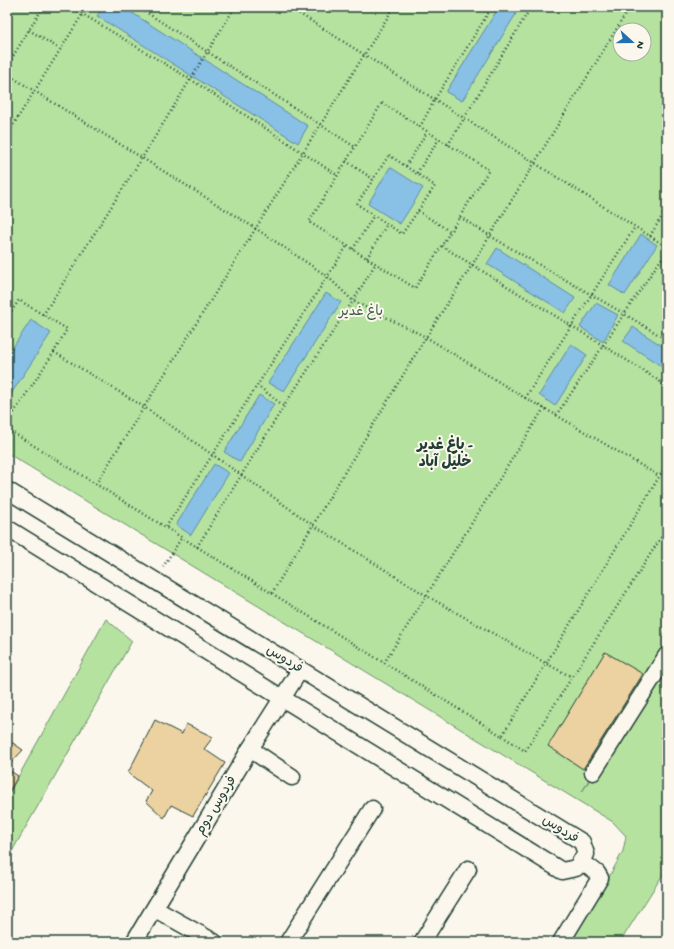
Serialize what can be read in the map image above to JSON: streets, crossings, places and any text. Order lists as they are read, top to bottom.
{
  "streets": {
    "street": ["فردوس", "فردوس دوم"]
  },
  "crossings": [
    ["فردوس", "فردوس دوم"]
  ],
  "districts": ["باغ غدیر - خلیل آباد"],
  "parks": ["باغ غدیر"],
  "north": "right"
}
